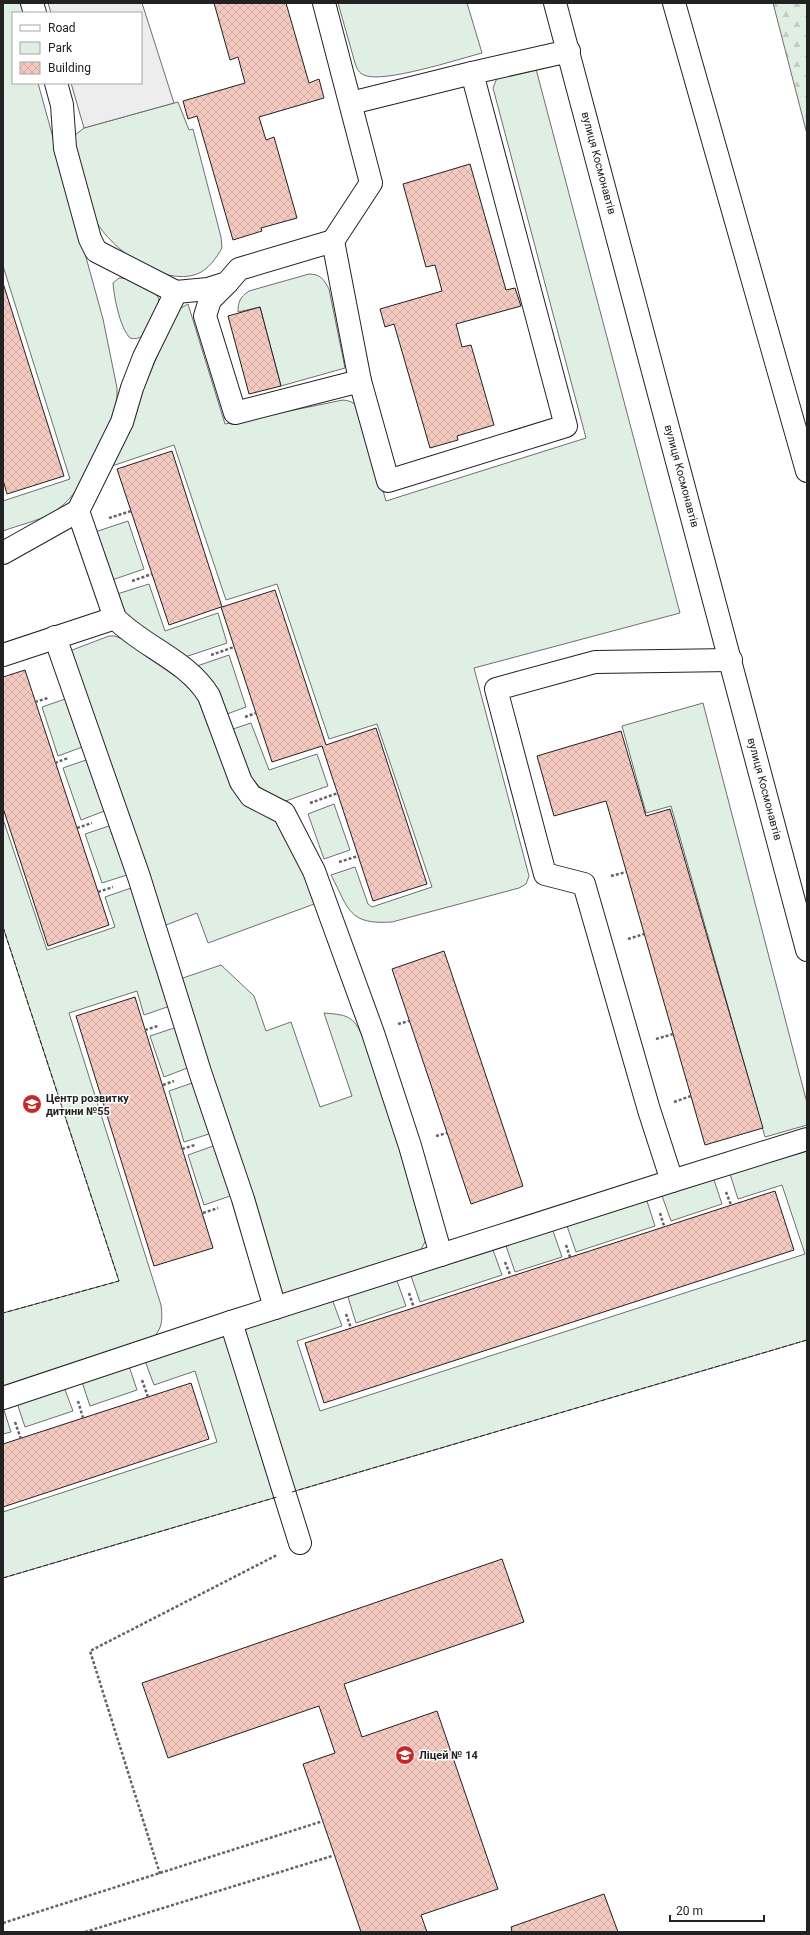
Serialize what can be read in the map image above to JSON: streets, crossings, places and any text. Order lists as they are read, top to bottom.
{
  "streets": {
    "street": ["вулиця Космонавтів"]
  },
  "places": {
    "school or university": ["Центр розвитку дитини №55", "Ліцей № 14"]
  },
  "legend": ["Road", "Park", "Building"],
  "scale_bar": "20 m"
}
